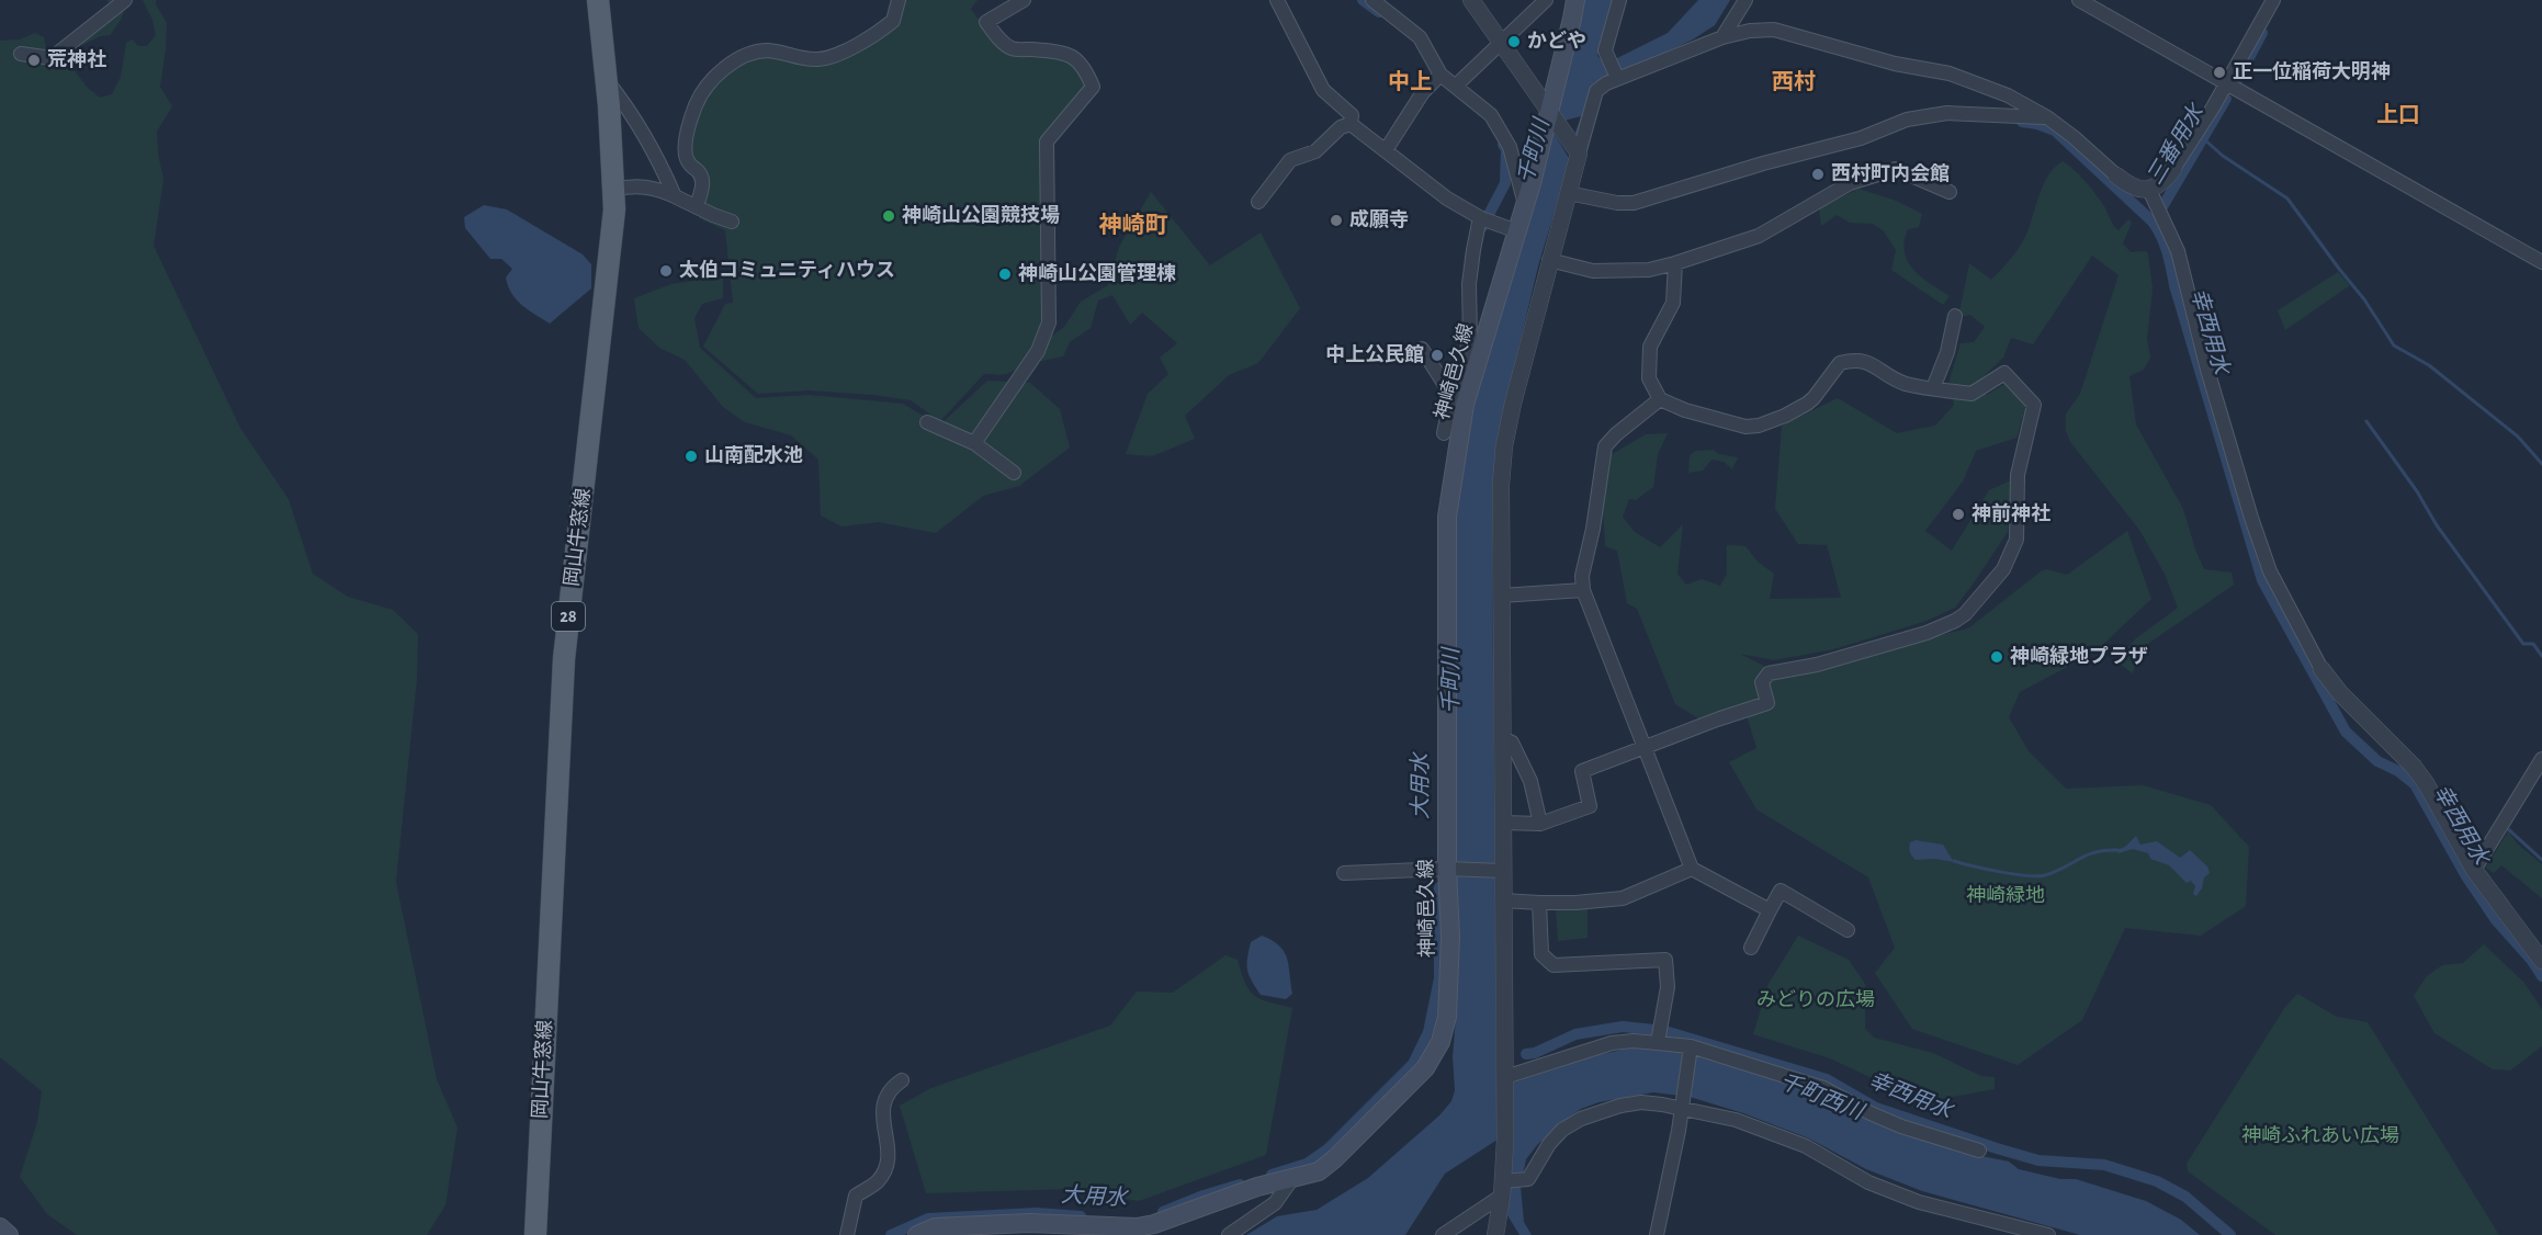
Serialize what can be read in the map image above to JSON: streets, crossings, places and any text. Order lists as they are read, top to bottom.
{
  "streets": {
    "main road": ["神崎邑久線", "岡山牛窓線", "28"]
  },
  "districts": [
    "中上",
    "西村",
    "上口",
    "神崎町"
  ],
  "water": [
    "三番用水",
    "千町川",
    "幸西用水",
    "大用水",
    "千町西川"
  ],
  "parks": ["神崎緑地", "みどりの広場", "神崎ふれあい広場"],
  "places": [
    "かどや",
    "荒神社",
    "正一位稲荷大明神",
    "西村町内会館",
    "神崎山公園競技場",
    "成願寺",
    "太伯コミュニティハウス",
    "神崎山公園管理棟",
    "中上公民館",
    "山南配水池",
    "神前神社",
    "神崎緑地プラザ"
  ]
}
